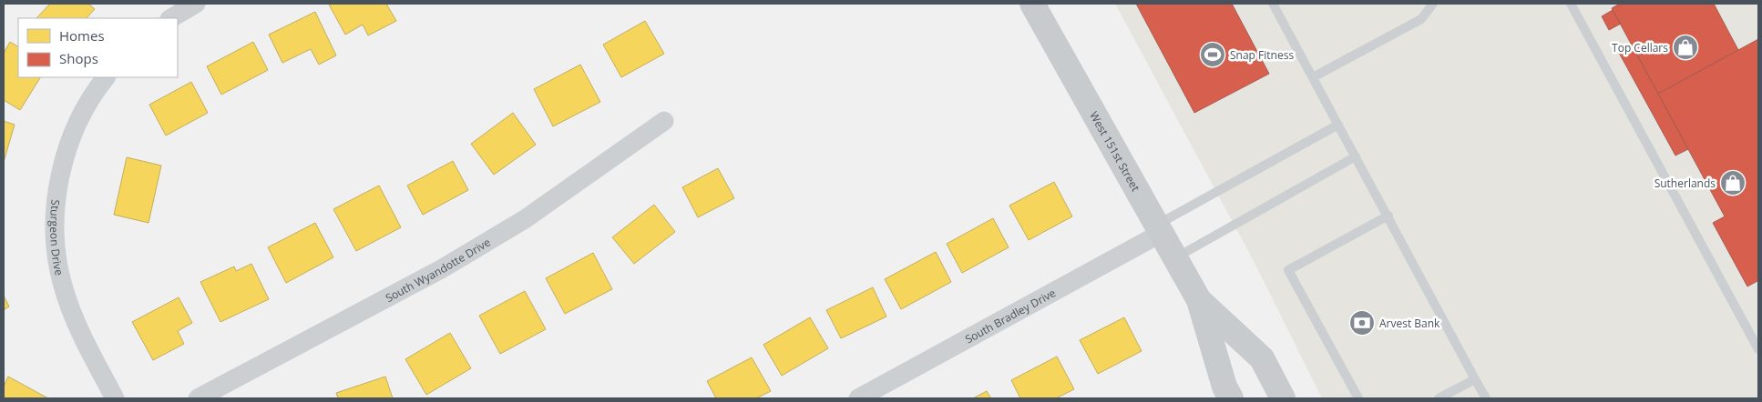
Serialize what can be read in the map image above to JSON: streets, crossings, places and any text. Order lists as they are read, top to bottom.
{
  "streets": {
    "main road": ["West 151st Street"],
    "street": ["Sturgeon Drive", "South Wyandotte Drive", "South Bradley Drive"]
  },
  "crossings": [
    ["West 151st Street", "South Bradley Drive"]
  ],
  "places": {
    "shop": ["Top Cellars", "Sutherlands"],
    "sports": ["Snap Fitness"],
    "bank": ["Arvest Bank"]
  },
  "legend": ["Homes", "Shops"]
}
